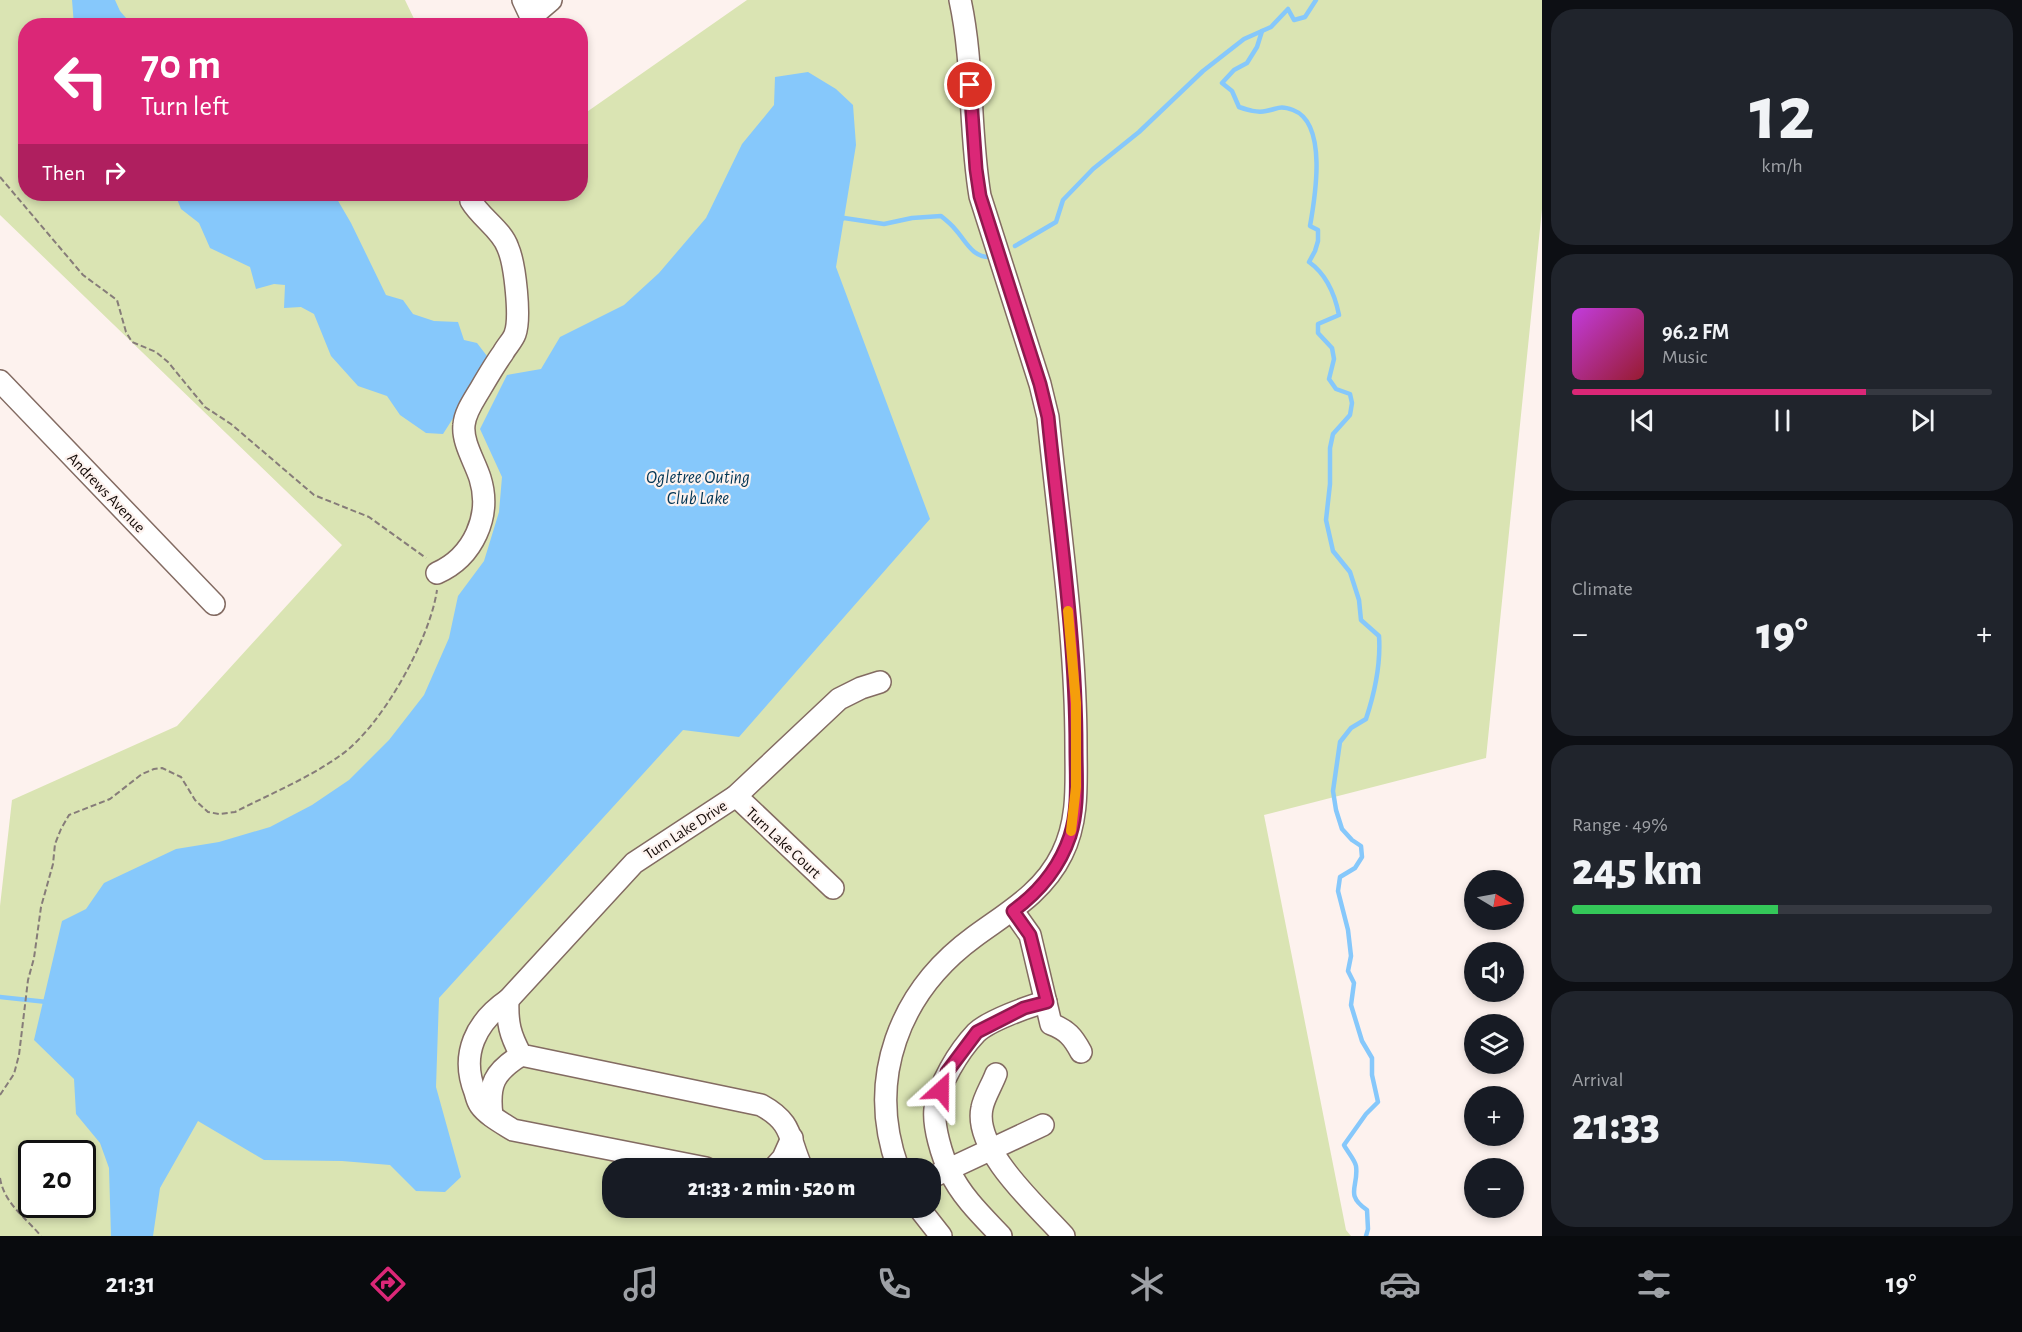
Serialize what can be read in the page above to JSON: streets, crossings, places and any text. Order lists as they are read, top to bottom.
{
  "streets": {
    "street": ["Andrews Avenue", "Turn Lake Drive", "Turn Lake Court"]
  },
  "crossings": [
    ["Turn Lake Drive", "Turn Lake Court"]
  ],
  "water": ["Ogletree Outing Club Lake"],
  "north": "right",
  "page": {
    "tile": [
      ["12", "km/h"],
      "Climate",
      ["Range · 49%", "245 km"],
      ["Arrival", "21:33"]
    ],
    "turn": ["70 m", "Turn left"],
    "then": "Then",
    "song": ["96.2 FM", "Music"],
    "heat": ["−", "19°", "+"],
    "map_buttons": ["+", "−"],
    "limit": "20",
    "trip": "21:33 · 2 min · 520 m",
    "tabs": ["21:31", "19°"]
  }
}
